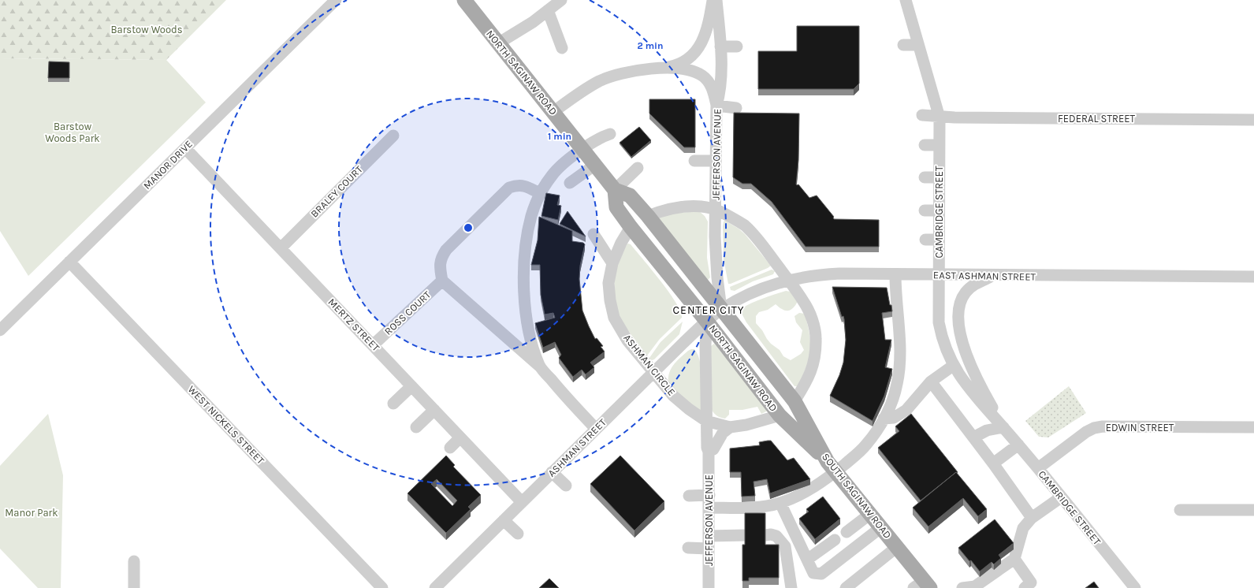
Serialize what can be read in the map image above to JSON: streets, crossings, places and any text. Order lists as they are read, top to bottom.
{
  "streets": {
    "main road": ["NORTH SAGINAW ROAD", "SOUTH SAGINAW ROAD"],
    "street": [
      "FEDERAL STREET",
      "JEFFERSON AVENUE",
      "MANOR DRIVE",
      "BRALEY COURT",
      "CAMBRIDGE STREET",
      "EAST ASHMAN STREET",
      "ROSS COURT",
      "MERTZ STREET",
      "ASHMAN CIRCLE",
      "WEST NICKELS STREET",
      "EDWIN STREET",
      "ASHMAN STREET"
    ]
  },
  "crossings": [
    ["NORTH SAGINAW ROAD", "JEFFERSON AVENUE"],
    ["NORTH SAGINAW ROAD", "EAST ASHMAN STREET"],
    ["NORTH SAGINAW ROAD", "ASHMAN CIRCLE"],
    ["NORTH SAGINAW ROAD", "ASHMAN STREET"],
    ["NORTH SAGINAW ROAD", "SOUTH SAGINAW ROAD"],
    ["FEDERAL STREET", "CAMBRIDGE STREET"],
    ["JEFFERSON AVENUE", "EAST ASHMAN STREET"],
    ["JEFFERSON AVENUE", "ASHMAN CIRCLE"],
    ["JEFFERSON AVENUE", "ASHMAN STREET"],
    ["JEFFERSON AVENUE", "SOUTH SAGINAW ROAD"],
    ["MANOR DRIVE", "MERTZ STREET"],
    ["MANOR DRIVE", "WEST NICKELS STREET"],
    ["BRALEY COURT", "MERTZ STREET"],
    ["CAMBRIDGE STREET", "EAST ASHMAN STREET"],
    ["CAMBRIDGE STREET", "EDWIN STREET"],
    ["EAST ASHMAN STREET", "ASHMAN STREET"],
    ["EAST ASHMAN STREET", "SOUTH SAGINAW ROAD"],
    ["ROSS COURT", "MERTZ STREET"],
    ["MERTZ STREET", "ASHMAN STREET"],
    ["ASHMAN CIRCLE", "ASHMAN STREET"],
    ["ASHMAN STREET", "SOUTH SAGINAW ROAD"]
  ],
  "districts": ["CENTER CITY"],
  "parks": ["Barstow Woods", "Barstow Woods Park", "Manor Park"],
  "rings": ["2 min", "1 min"]
}
